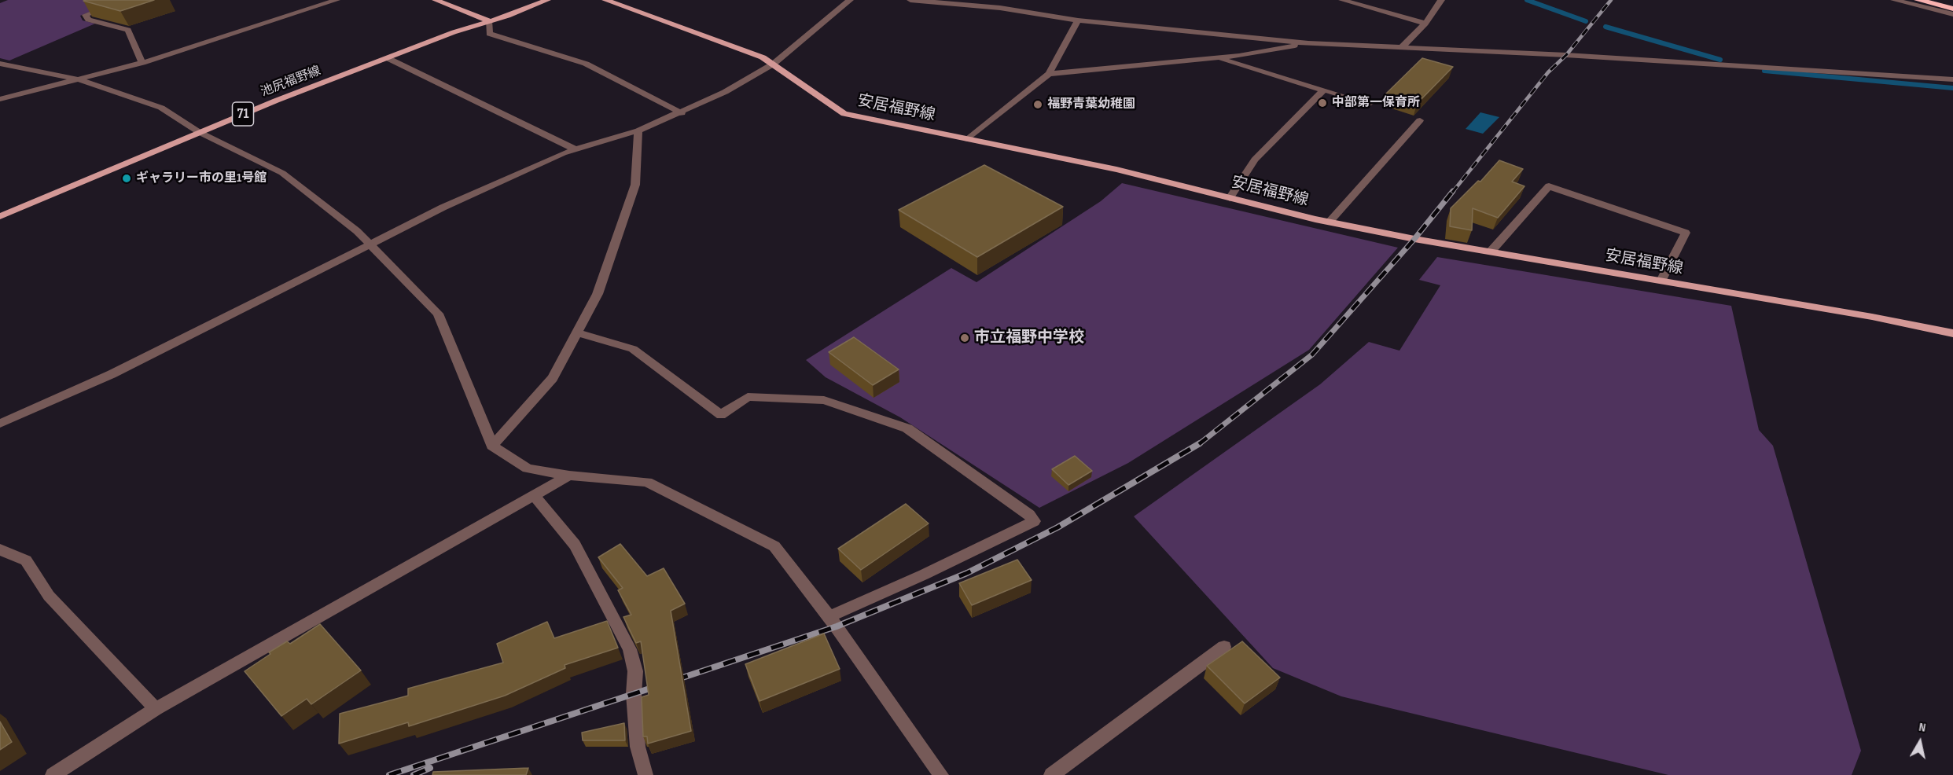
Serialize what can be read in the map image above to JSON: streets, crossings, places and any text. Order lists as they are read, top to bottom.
{
  "streets": {
    "main road": ["池尻福野線", "安居福野線", "71"]
  },
  "places": [
    "中部第一保育所",
    "福野青葉幼稚園",
    "ギャラリー市の里1号館",
    "市立福野中学校"
  ],
  "north": "top"
}
